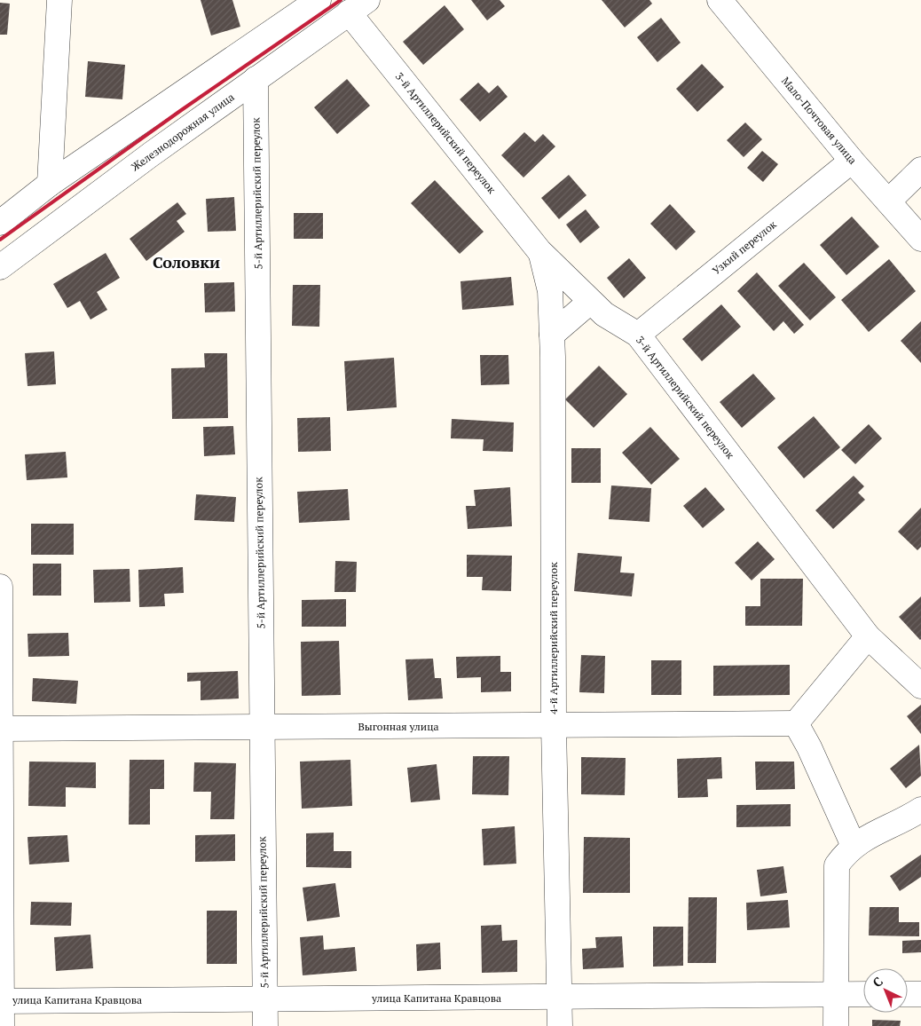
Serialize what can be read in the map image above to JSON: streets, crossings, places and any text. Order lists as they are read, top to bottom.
{
  "streets": {
    "street": [
      "Мало-Почтовая улица",
      "Железнодорожная улица",
      "3-й Артиллерийский переулок",
      "5-й Артиллерийский переулок",
      "Узкий переулок",
      "4-й Артиллерийский переулок",
      "Выгонная улица",
      "улица Капитана Кравцова"
    ]
  },
  "crossings": [
    ["Мало-Почтовая улица", "Узкий переулок"],
    ["Железнодорожная улица", "3-й Артиллерийский переулок"],
    ["Железнодорожная улица", "5-й Артиллерийский переулок"],
    ["3-й Артиллерийский переулок", "Узкий переулок"],
    ["3-й Артиллерийский переулок", "4-й Артиллерийский переулок"],
    ["5-й Артиллерийский переулок", "Выгонная улица"],
    ["5-й Артиллерийский переулок", "улица Капитана Кравцова"],
    ["4-й Артиллерийский переулок", "Выгонная улица"],
    ["4-й Артиллерийский переулок", "улица Капитана Кравцова"]
  ],
  "districts": ["Соловки"],
  "north": "top left"
}
